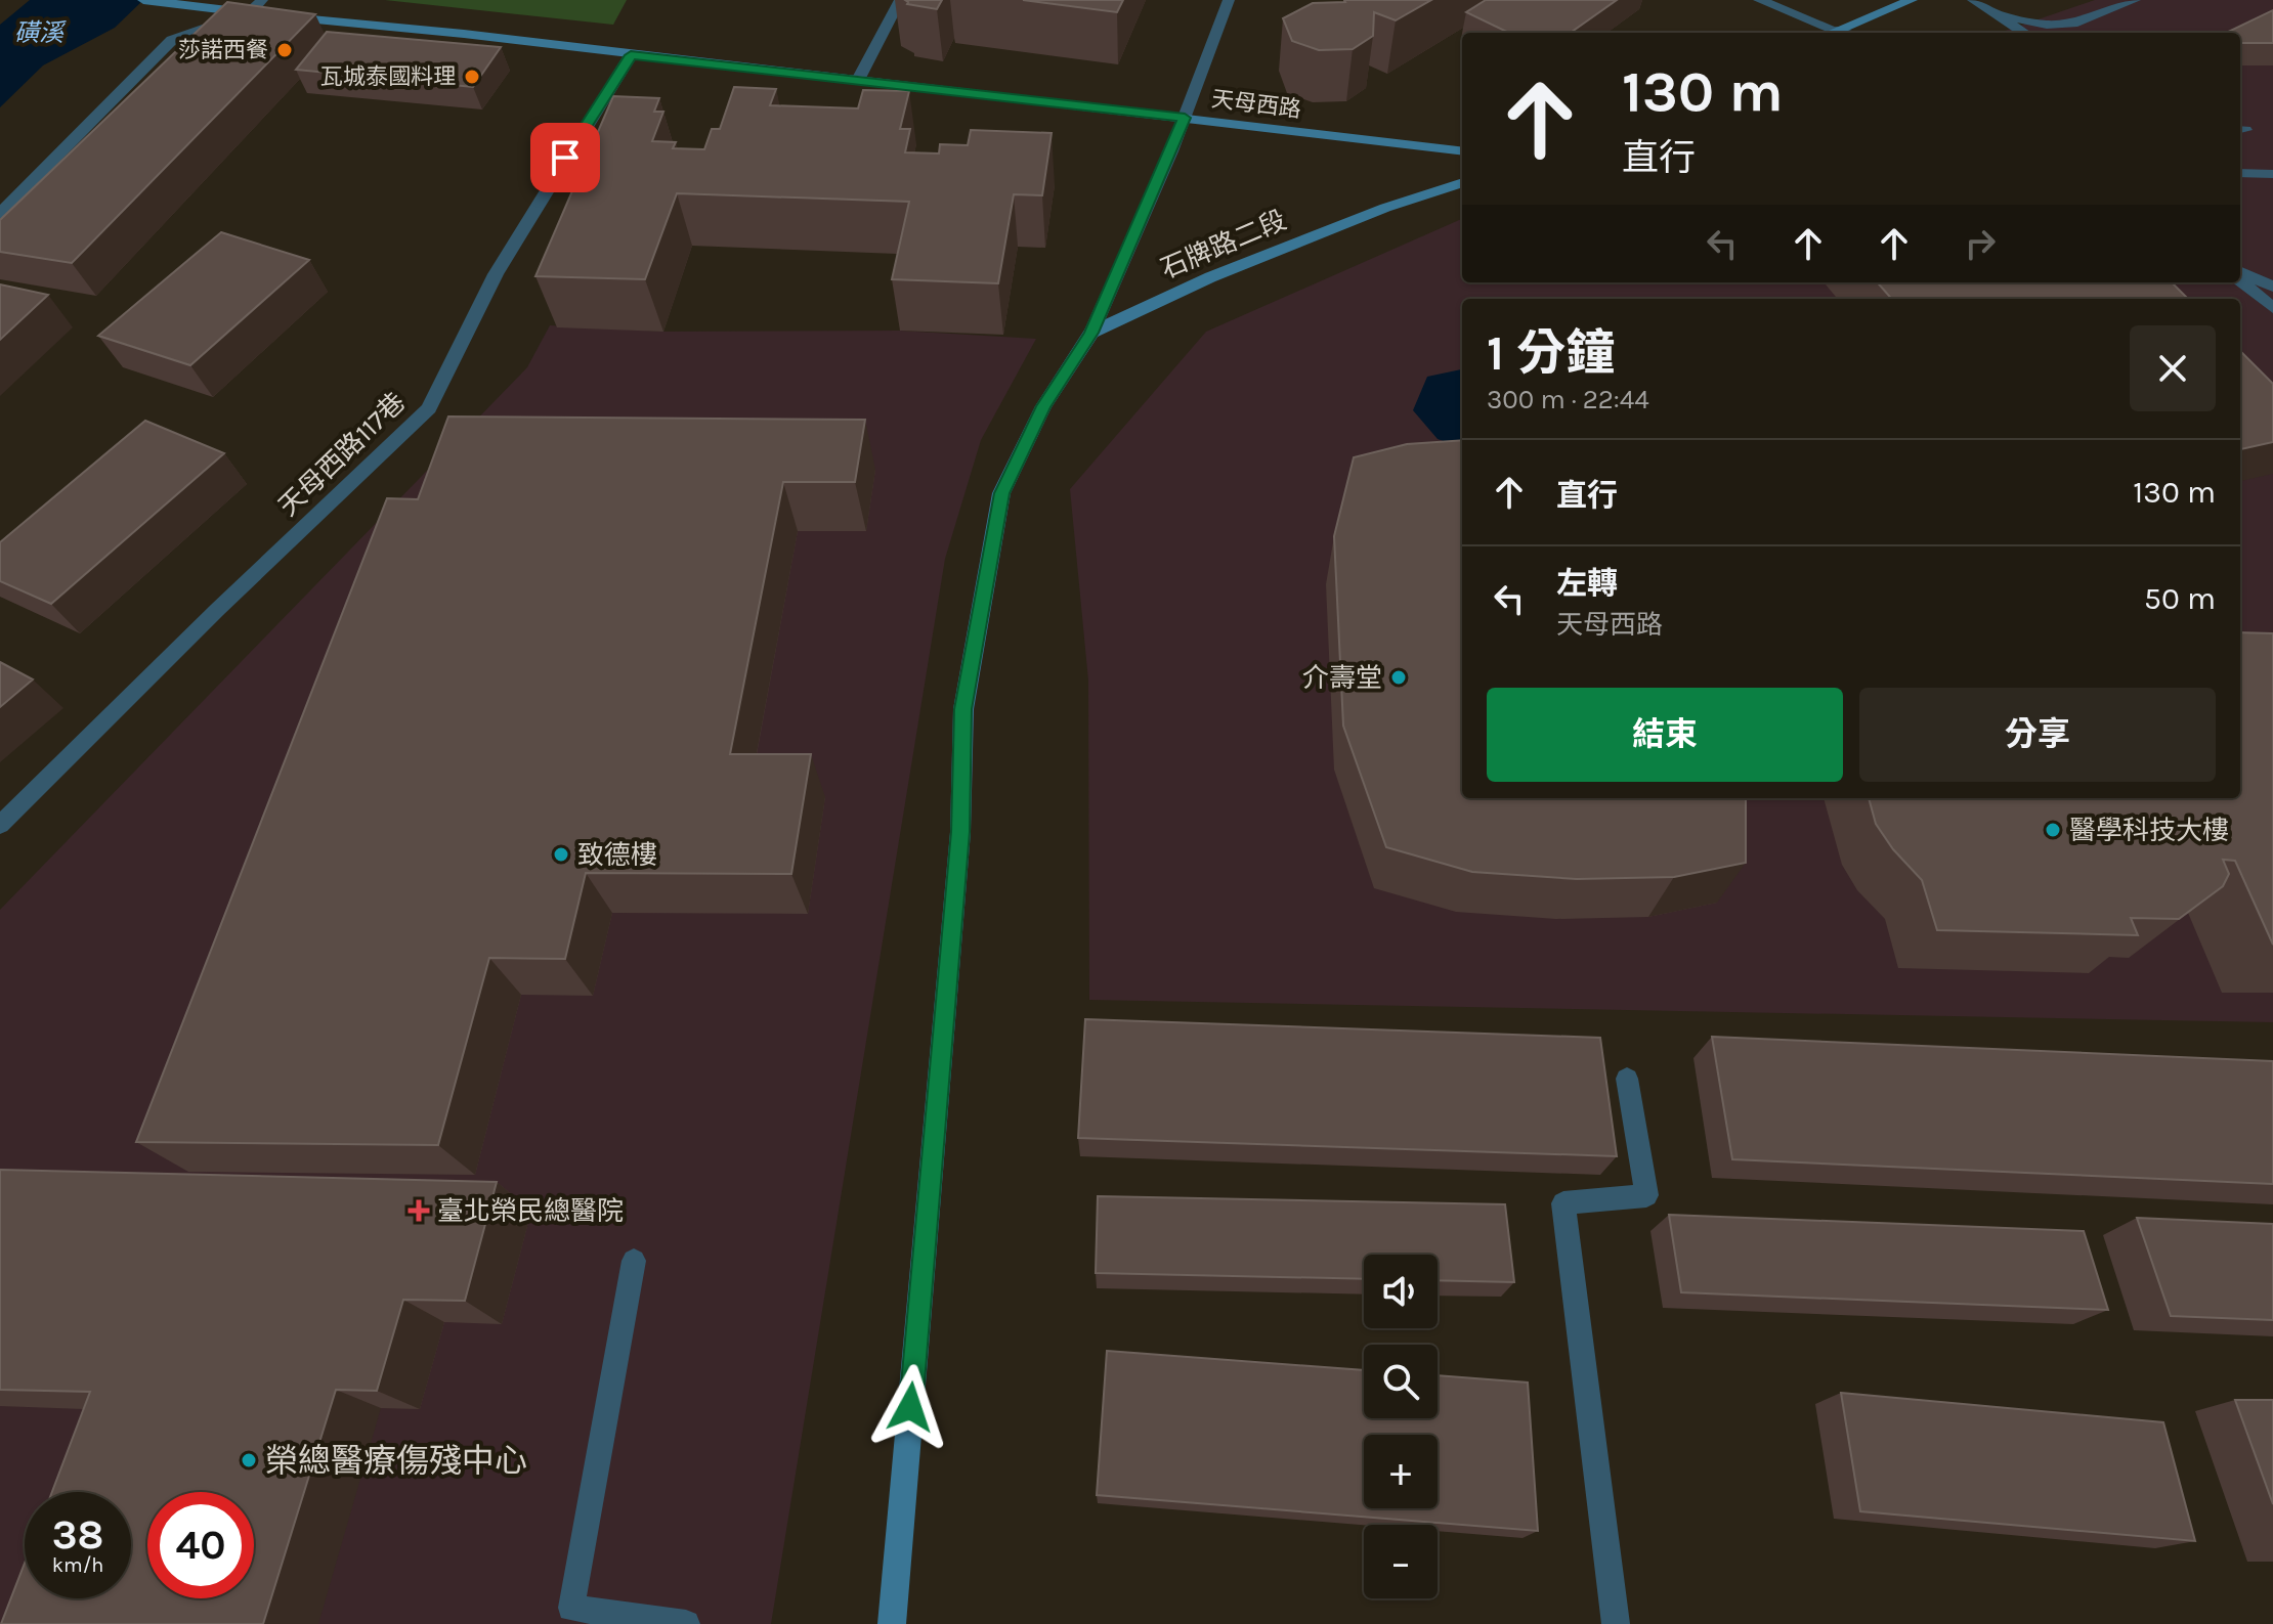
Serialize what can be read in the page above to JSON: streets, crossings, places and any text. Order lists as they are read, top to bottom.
{
  "streets": {
    "street": ["天母西路", "石牌路二段", "天母西路117巷"]
  },
  "crossings": [
    ["天母西路", "天母西路117巷"]
  ],
  "water": ["磺溪"],
  "places": {
    "other": [
      "莎諾西餐",
      "瓦城泰國料理",
      "介壽堂",
      "醫學科技大樓",
      "致德樓",
      "榮總醫療傷殘中心"
    ],
    "health": ["臺北榮民總醫院"]
  },
  "page": {
    "turn": ["130 m", "直行"],
    "heading": ["1 分鐘", "300 m · 22:44"],
    "list": [
      {
        "name": "直行",
        "value": "130 m"
      },
      {
        "name": "左轉",
        "note": "天母西路",
        "value": "50 m"
      }
    ],
    "buttons": ["結束", "分享"],
    "map_buttons": ["+", "−"],
    "speed": "38 km/h",
    "limit": "40"
  }
}
